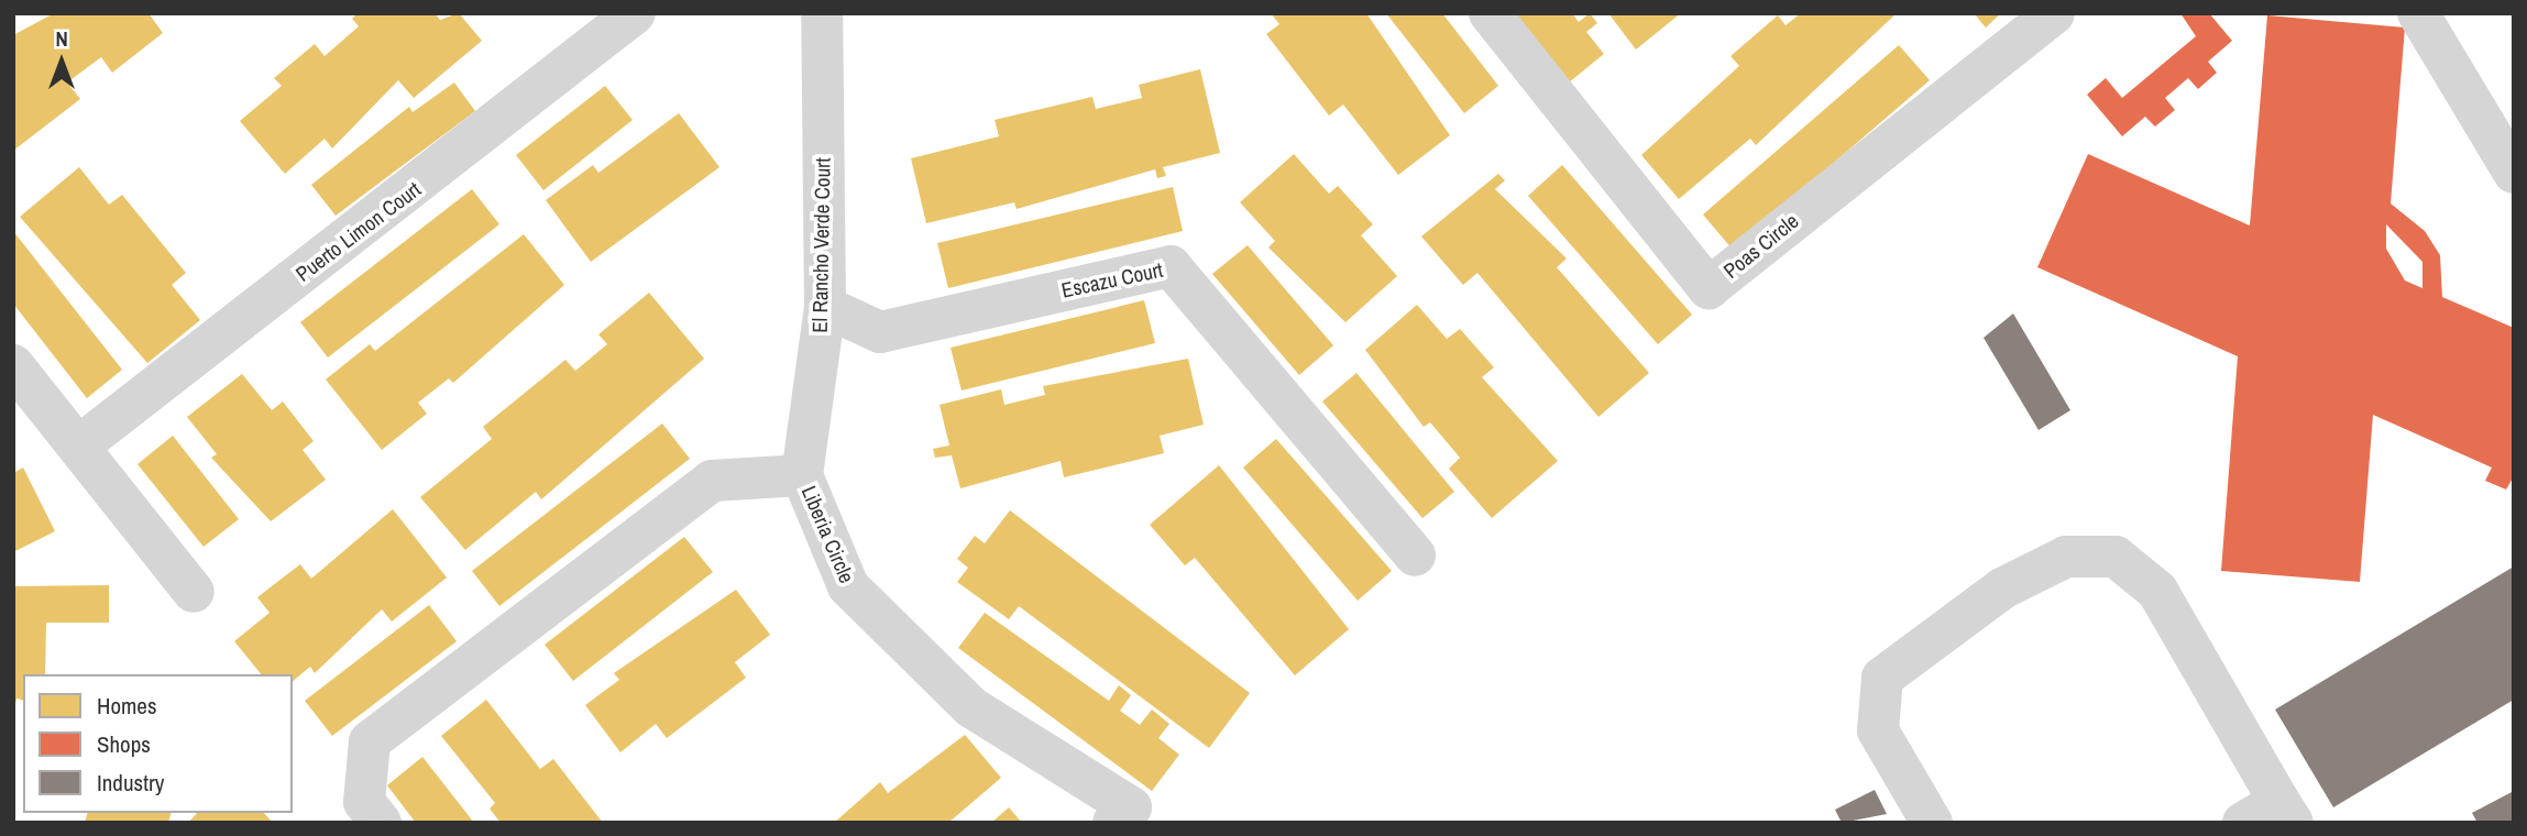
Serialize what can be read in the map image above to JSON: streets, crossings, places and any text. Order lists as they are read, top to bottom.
{
  "streets": {
    "lane": [
      "Puerto Limon Court",
      "El Rancho Verde Court",
      "Poas Circle",
      "Escazu Court",
      "Liberia Circle"
    ]
  },
  "crossings": [
    ["El Rancho Verde Court", "Escazu Court"],
    ["El Rancho Verde Court", "Liberia Circle"]
  ],
  "legend": ["Homes", "Shops", "Industry"],
  "north": "top"
}
